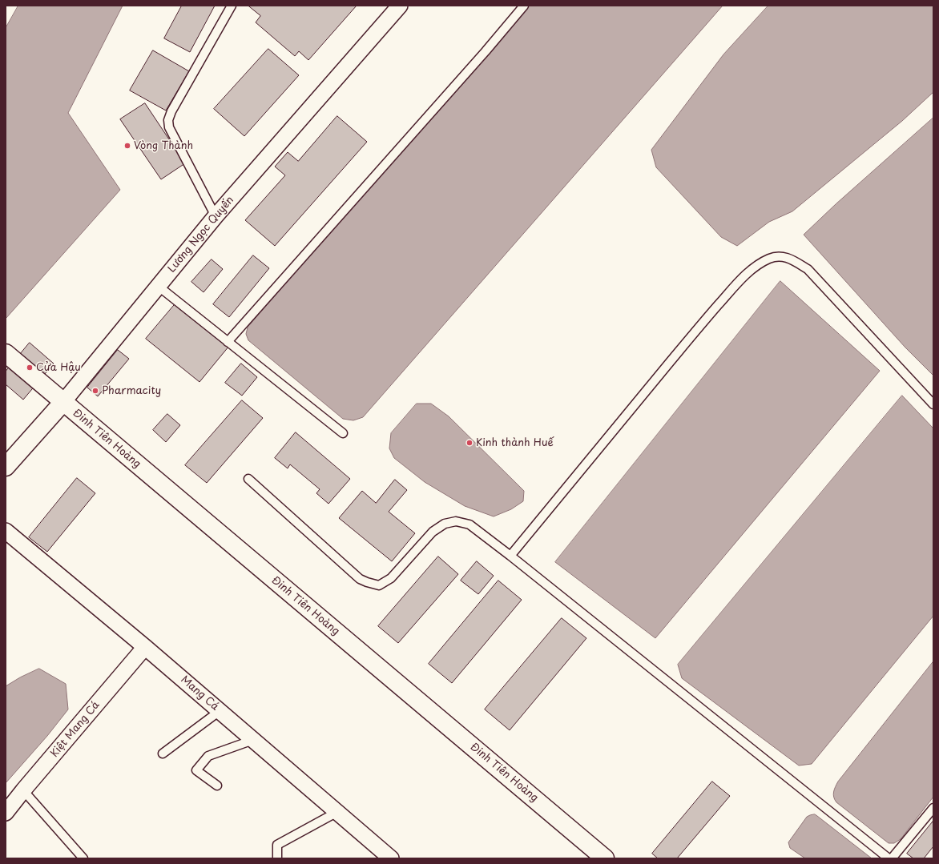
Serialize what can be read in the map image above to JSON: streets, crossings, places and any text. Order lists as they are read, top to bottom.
{
  "streets": {
    "main road": ["Lương Ngọc Quyến", "Đinh Tiên Hoàng"],
    "street": ["Mang Cá", "Kiệt Mang Cá"]
  },
  "crossings": [
    ["Lương Ngọc Quyến", "Đinh Tiên Hoàng"],
    ["Mang Cá", "Kiệt Mang Cá"]
  ],
  "places": [
    "Vòng Thành",
    "Cửa Hậu",
    "Pharmacity",
    "Kinh thành Huế"
  ]
}
